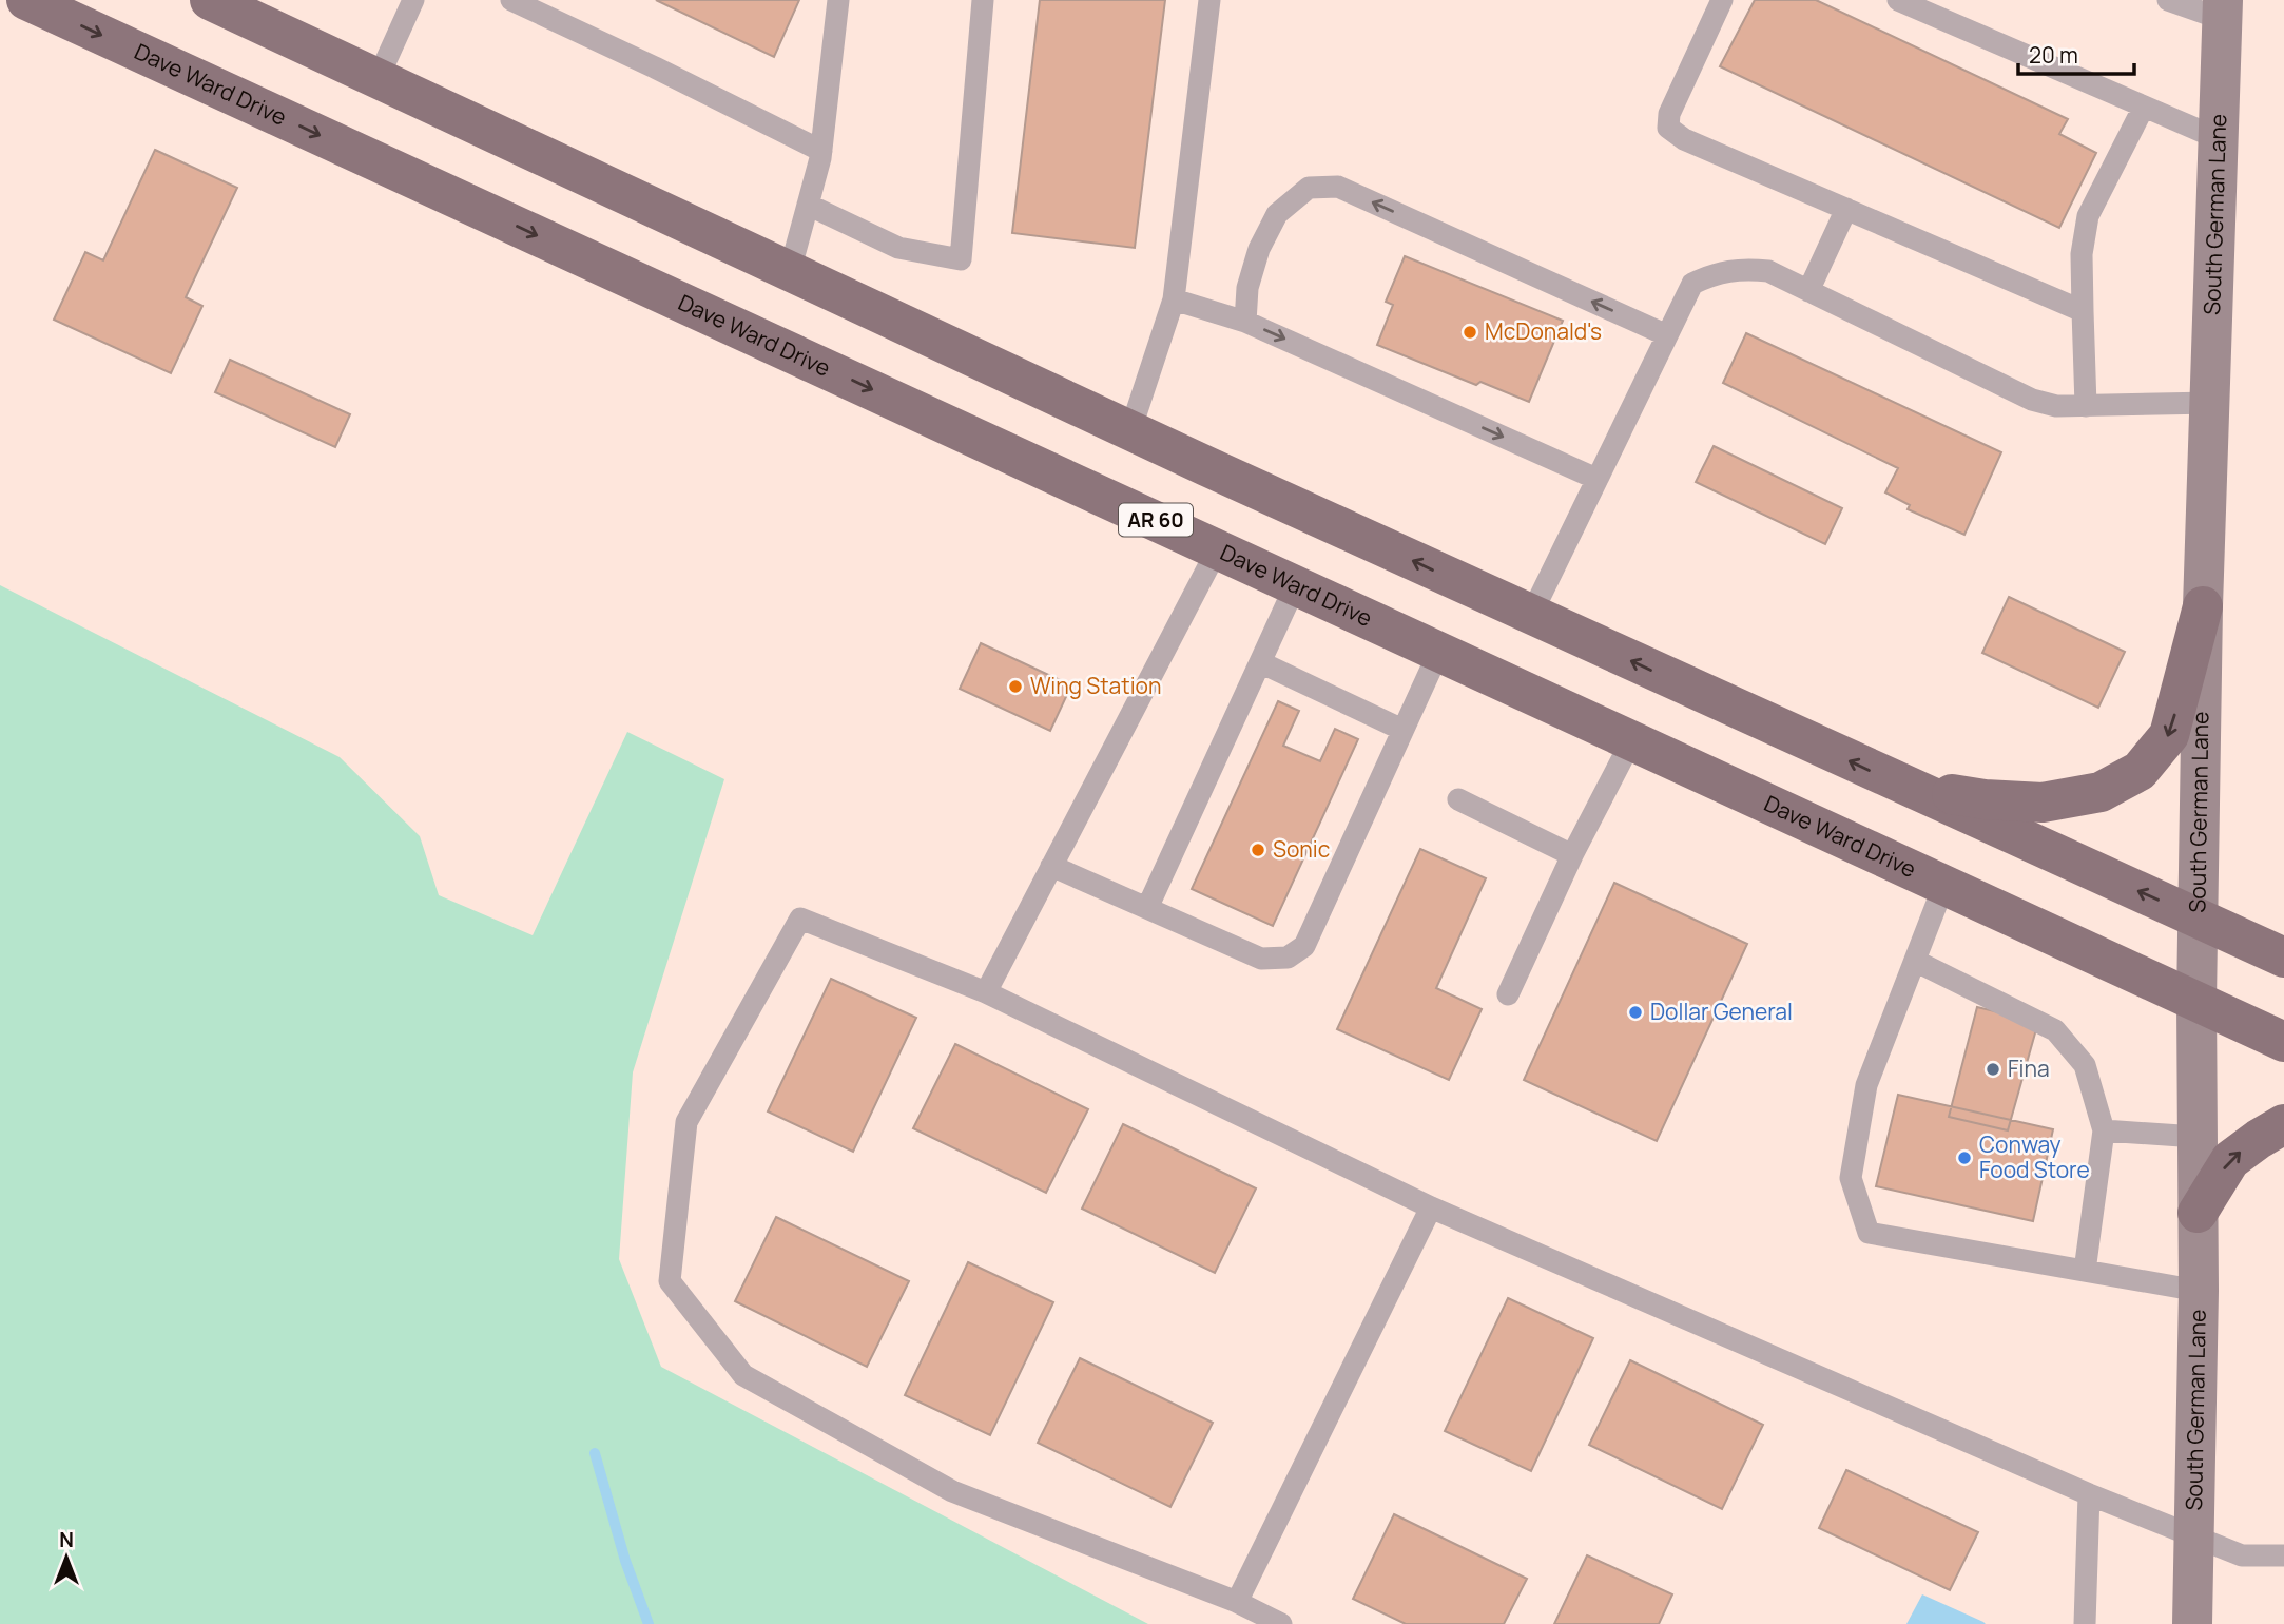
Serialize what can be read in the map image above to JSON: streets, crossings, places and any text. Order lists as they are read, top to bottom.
{
  "streets": {
    "main road": ["Dave Ward Drive", "AR 60"],
    "street": ["South German Lane"]
  },
  "crossings": [
    ["Dave Ward Drive", "South German Lane"]
  ],
  "places": [
    "McDonald's",
    "Wing Station",
    "Sonic",
    "Dollar General",
    "Fina",
    "Conway Food Store"
  ],
  "scale_bar": "20 m",
  "north": "top"
}
